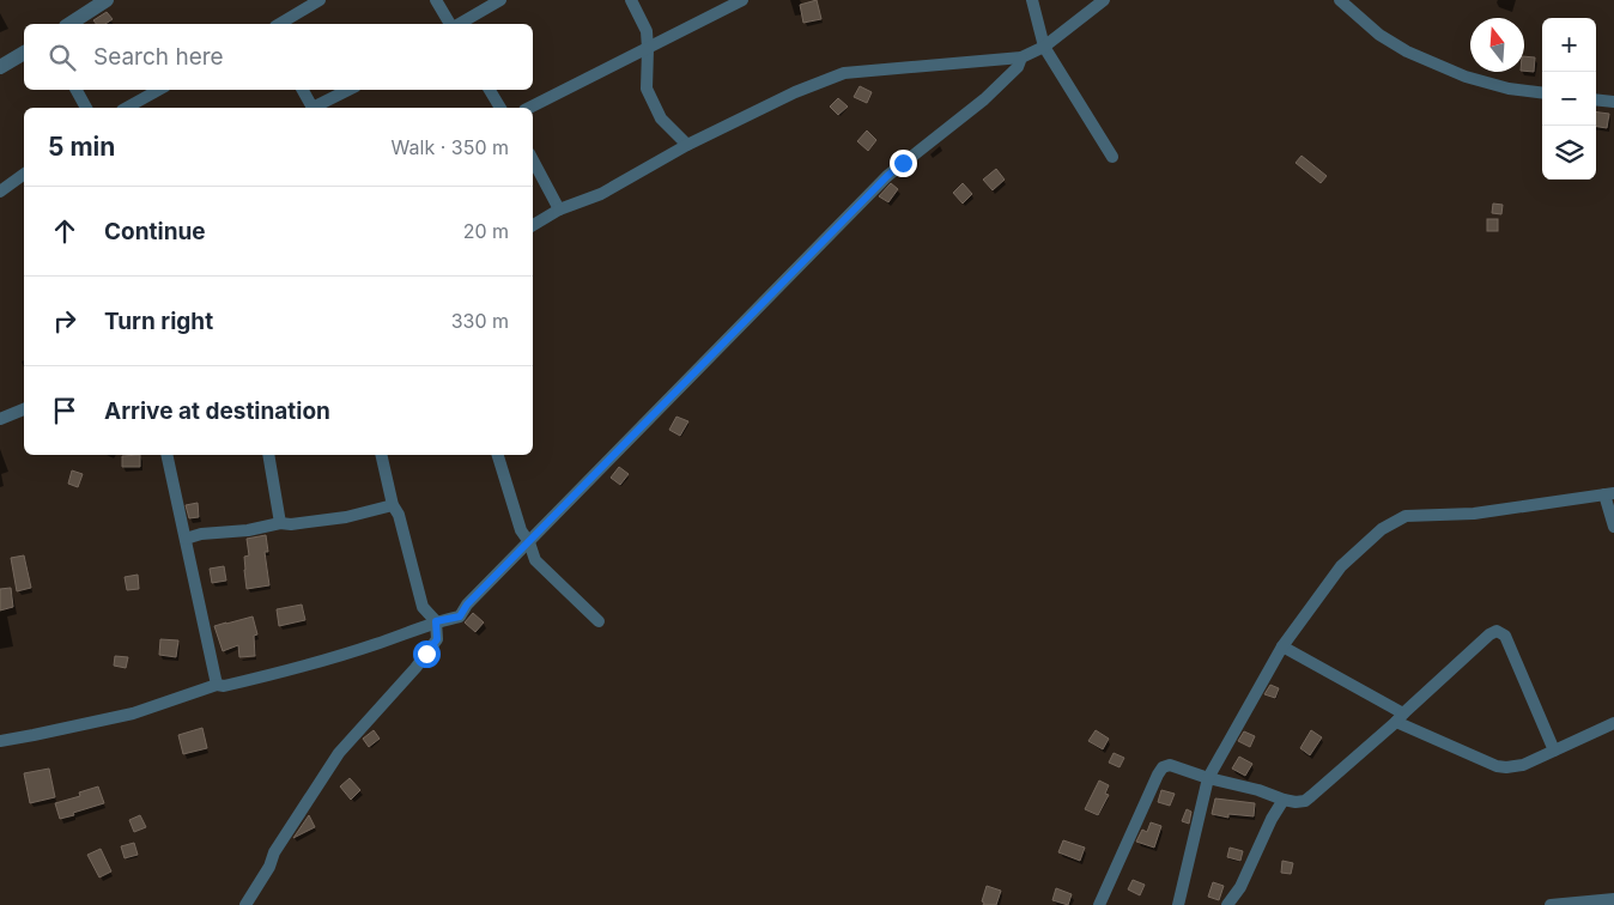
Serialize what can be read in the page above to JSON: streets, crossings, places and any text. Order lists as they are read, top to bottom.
{
  "north": "top",
  "page": {
    "map_buttons": ["+", "−"],
    "search": "Search here",
    "heading": ["5 min", "Walk · 350 m"],
    "list": [
      ["Continue", "20 m"],
      ["Turn right", "330 m"],
      "Arrive at destination"
    ]
  }
}
